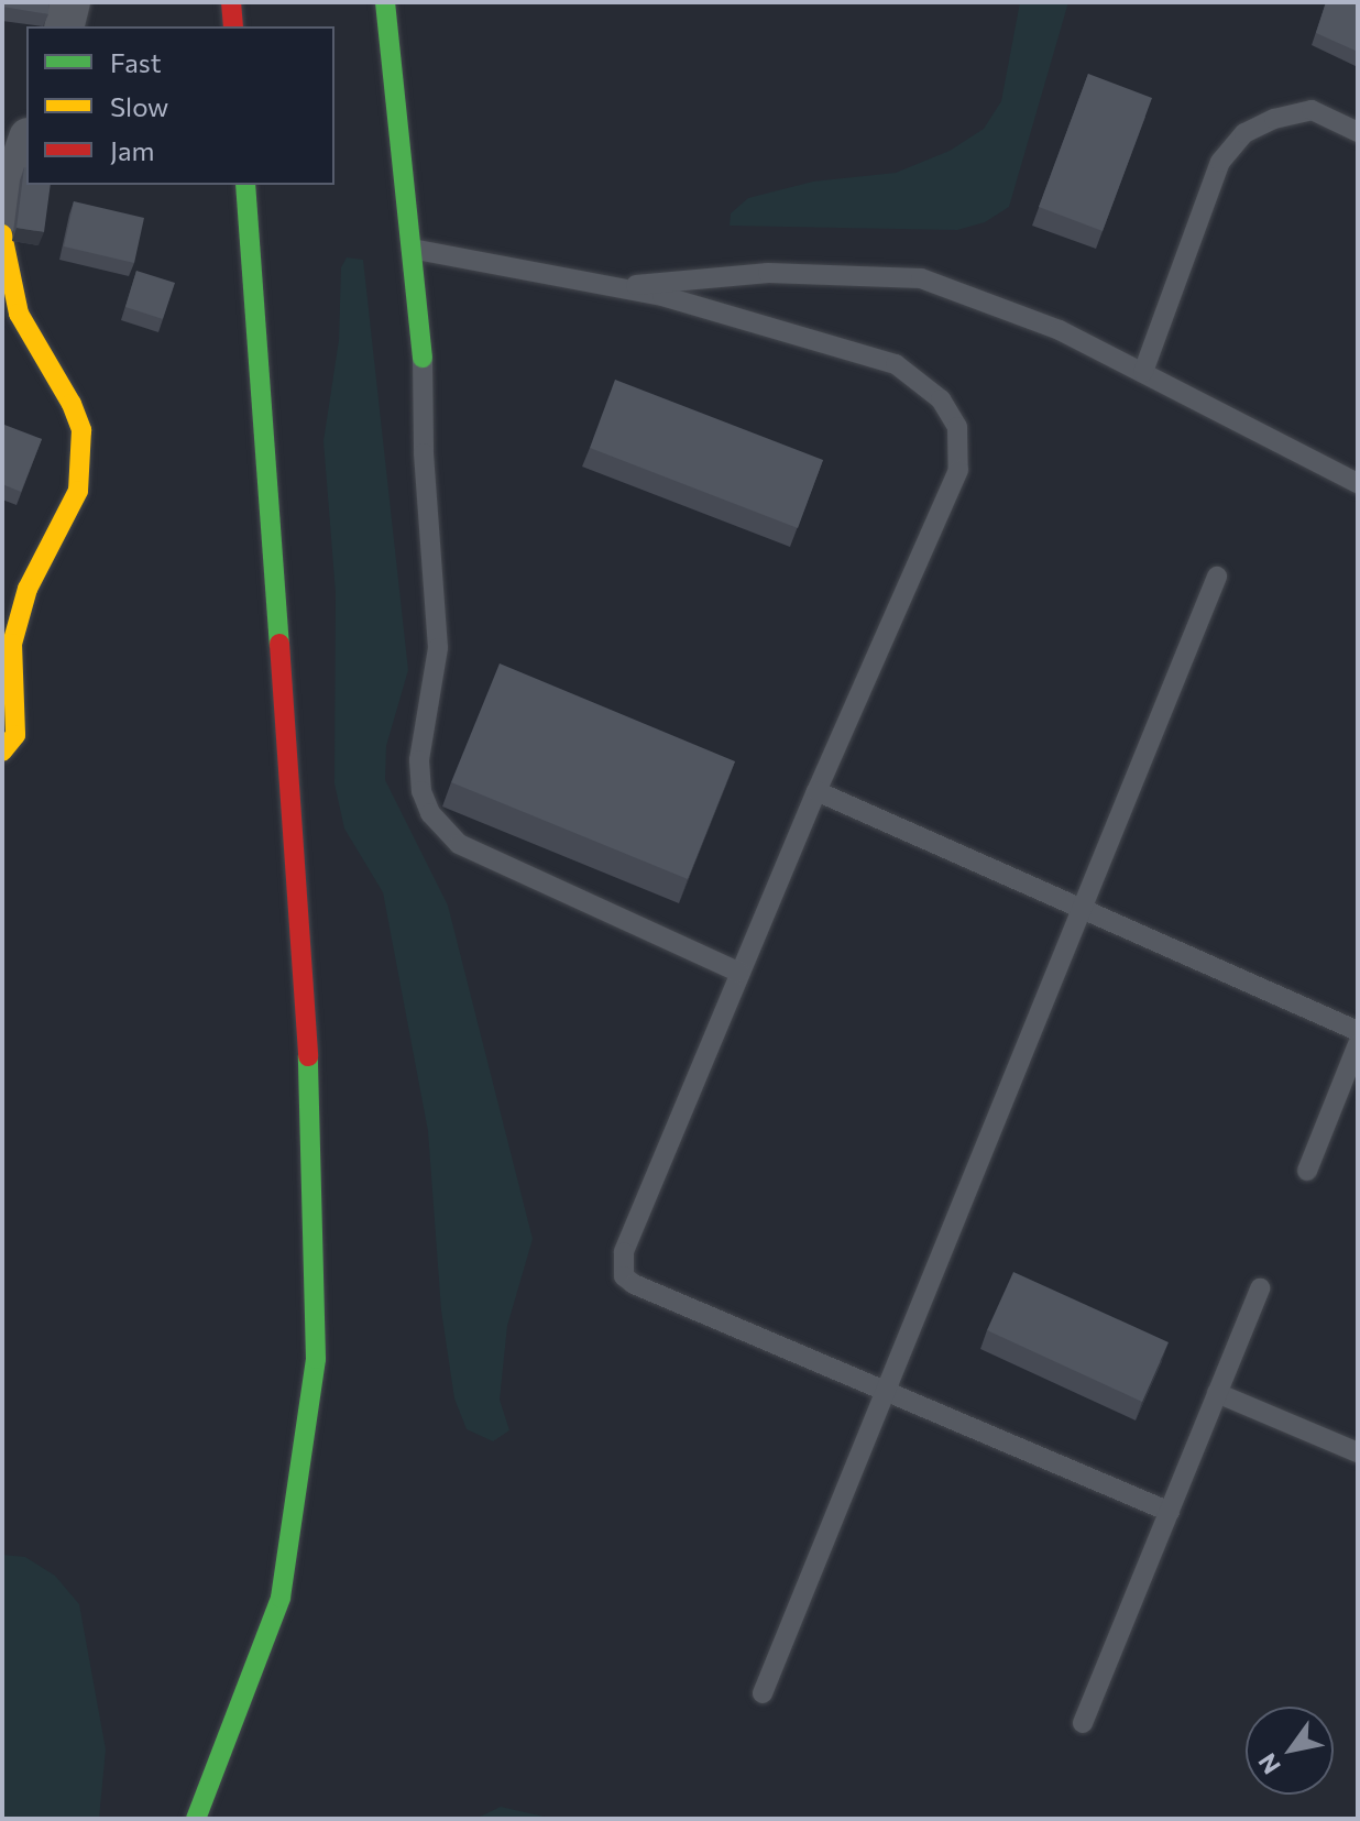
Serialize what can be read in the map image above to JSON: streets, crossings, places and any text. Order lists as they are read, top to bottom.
{
  "legend": ["Fast", "Slow", "Jam"],
  "north": "bottom left"
}
